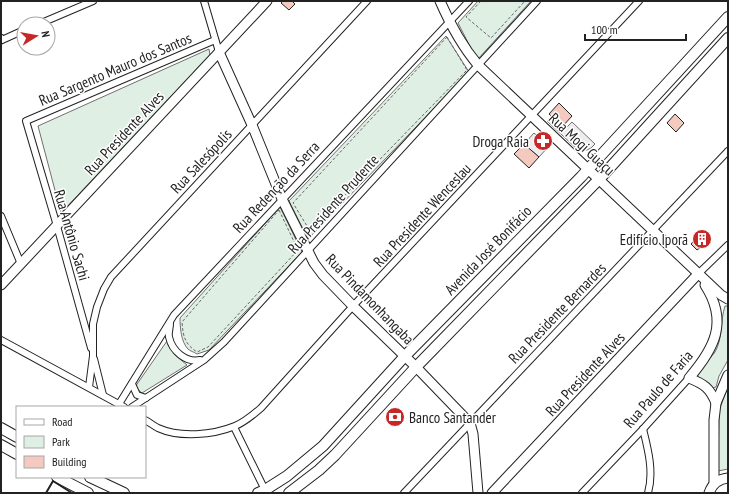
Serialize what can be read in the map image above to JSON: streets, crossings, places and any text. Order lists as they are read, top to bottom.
{
  "streets": {
    "main road": ["Avenida José Bonifácio"],
    "street": [
      "Rua Sargento Mauro dos Santos",
      "Rua Presidente Alves",
      "Rua Mogi Guaçu",
      "Rua Salesópolis",
      "Rua Redenção da Serra",
      "Rua Presidente Prudente",
      "Rua Presidente Wenceslau",
      "Rua Antônio Sachi",
      "Rua Pindamonhangaba",
      "Rua Presidente Bernardes",
      "Rua Paulo de Faria"
    ]
  },
  "crossings": [
    ["Rua Sargento Mauro dos Santos", "Rua Antônio Sachi"],
    ["Rua Sargento Mauro dos Santos", "Rua Pindamonhangaba"],
    ["Rua Presidente Alves", "Rua Mogi Guaçu"],
    ["Rua Presidente Alves", "Rua Antônio Sachi"],
    ["Rua Presidente Alves", "Rua Pindamonhangaba"],
    ["Rua Presidente Alves", "Rua Paulo de Faria"],
    ["Rua Mogi Guaçu", "Rua Redenção da Serra"],
    ["Rua Mogi Guaçu", "Rua Presidente Prudente"],
    ["Rua Mogi Guaçu", "Rua Presidente Wenceslau"],
    ["Rua Mogi Guaçu", "Avenida José Bonifácio"],
    ["Rua Mogi Guaçu", "Rua Presidente Bernardes"],
    ["Rua Mogi Guaçu", "Rua Paulo de Faria"],
    ["Rua Salesópolis", "Rua Antônio Sachi"],
    ["Rua Salesópolis", "Rua Pindamonhangaba"],
    ["Rua Redenção da Serra", "Rua Pindamonhangaba"],
    ["Rua Presidente Prudente", "Rua Pindamonhangaba"],
    ["Rua Presidente Wenceslau", "Rua Pindamonhangaba"],
    ["Avenida José Bonifácio", "Rua Pindamonhangaba"],
    ["Rua Pindamonhangaba", "Rua Presidente Bernardes"]
  ],
  "places": {
    "pharmacy": ["Droga Raia"],
    "building": ["Edifício Iporã"],
    "bank": ["Banco Santander"]
  },
  "legend": ["Road", "Park", "Building"],
  "scale_bar": "100 m",
  "north": "right"
}
